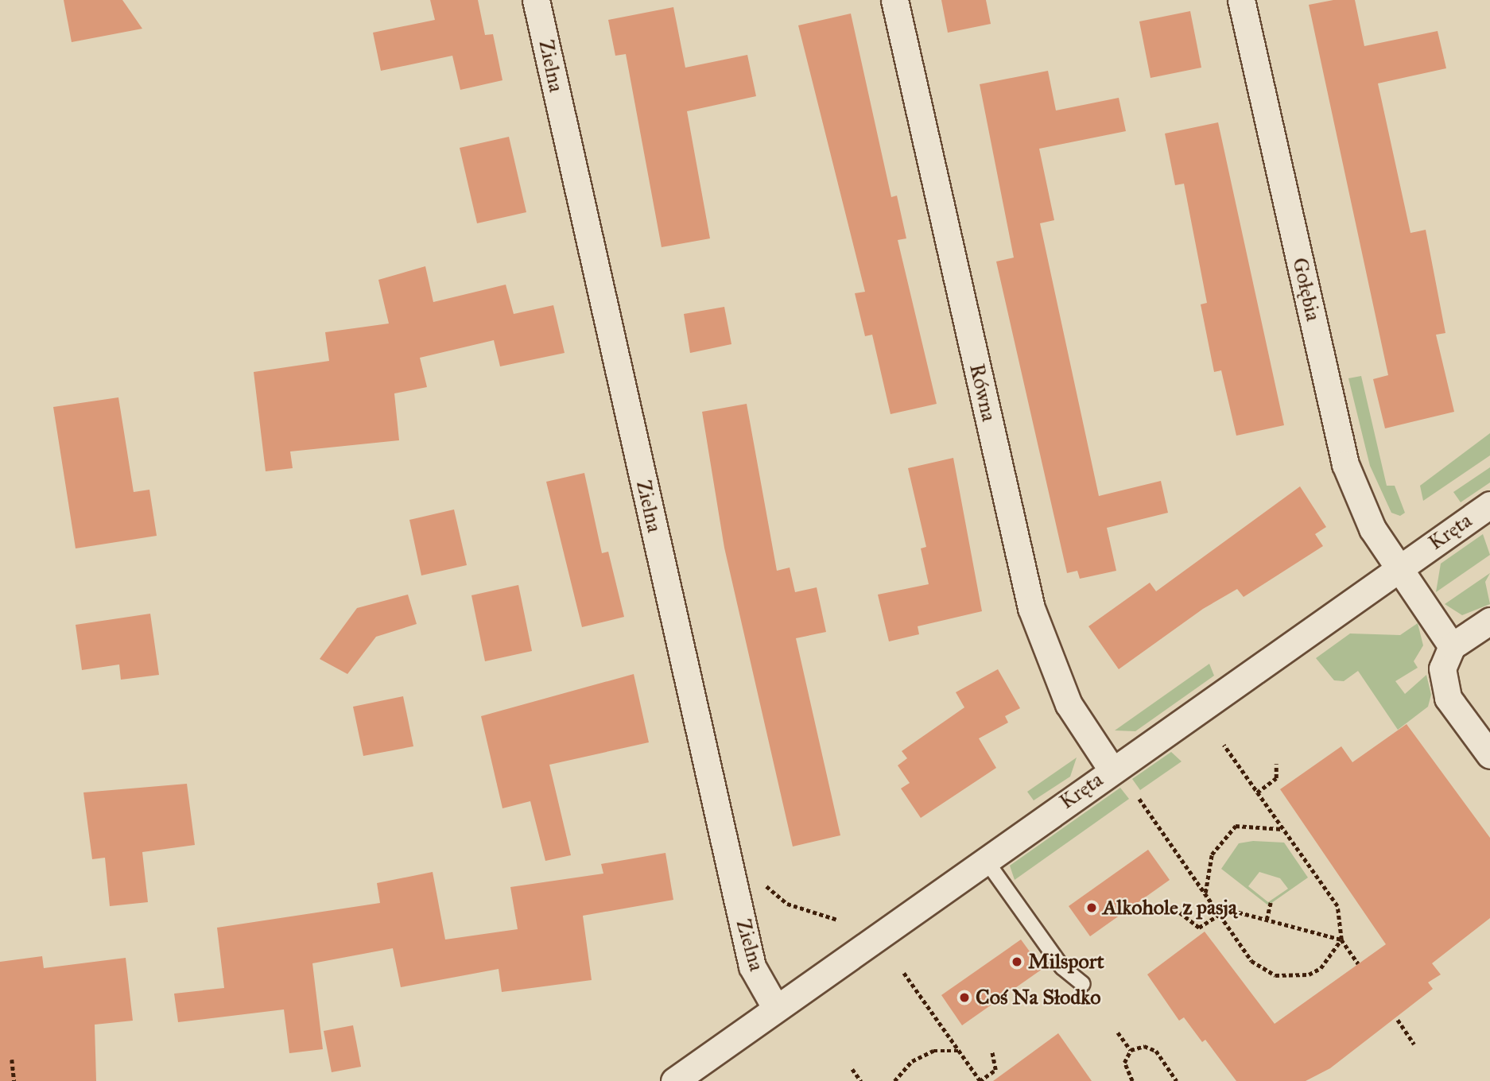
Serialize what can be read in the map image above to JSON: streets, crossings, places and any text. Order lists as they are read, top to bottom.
{
  "streets": {
    "street": [
      "Zielna",
      "Gołębia",
      "Równa",
      "Kręta"
    ]
  },
  "crossings": [
    ["Zielna", "Kręta"],
    ["Gołębia", "Kręta"],
    ["Równa", "Kręta"]
  ],
  "places": ["Alkohole z pasją", "Milsport", "Coś Na Słodko"]
}
